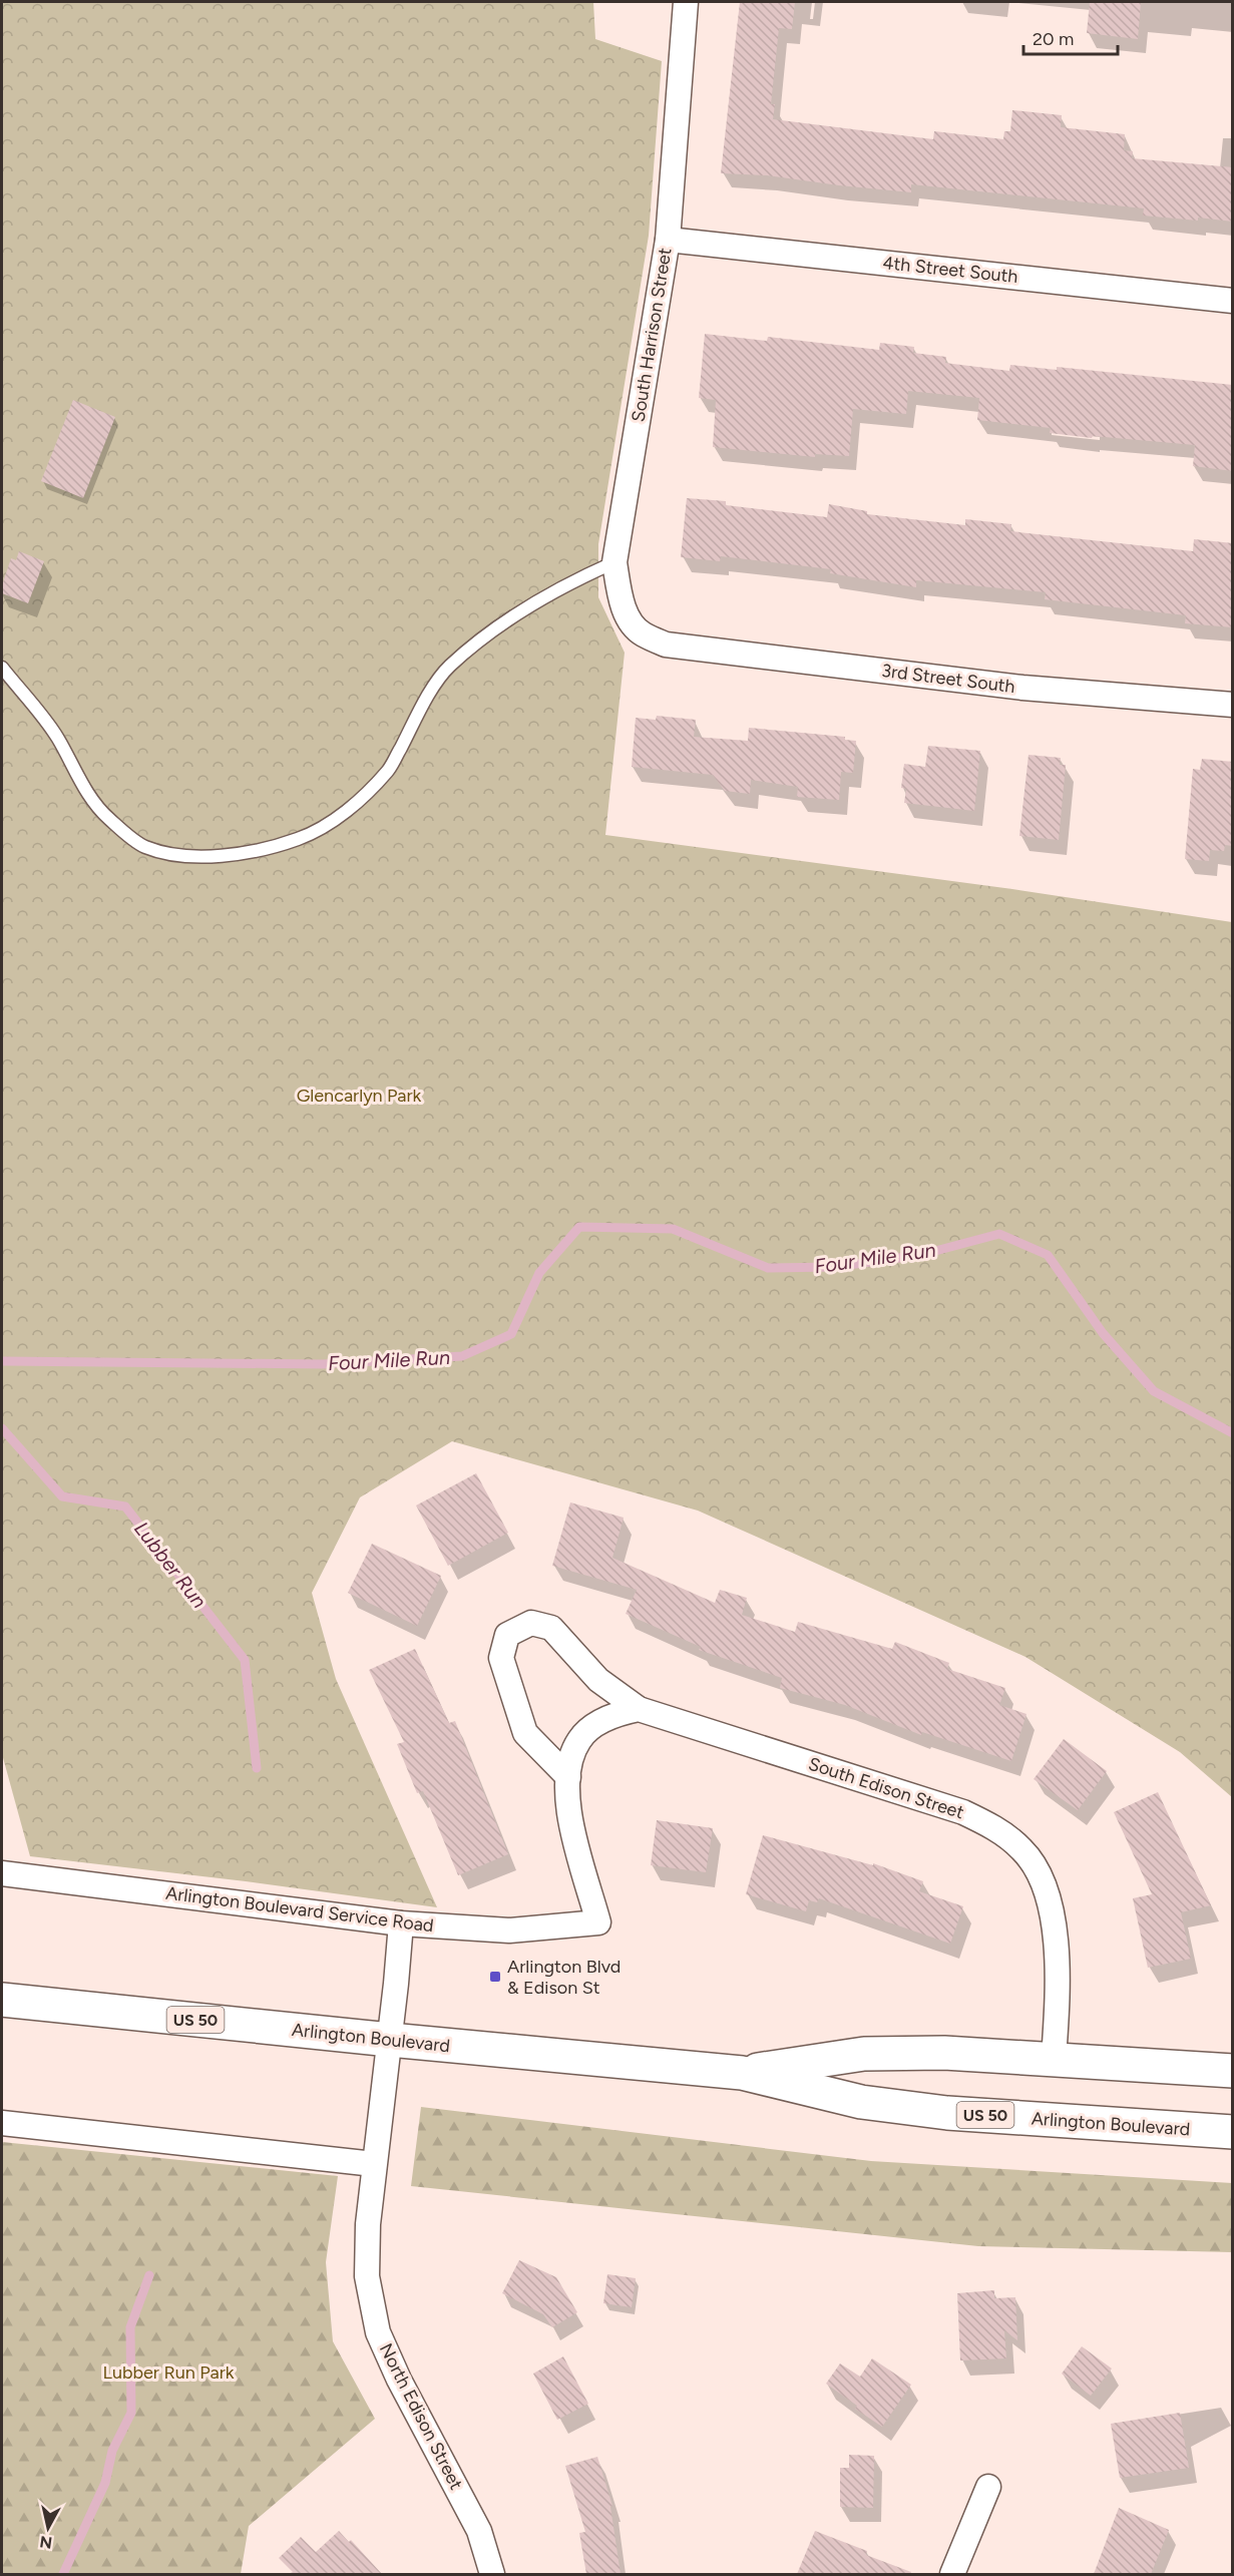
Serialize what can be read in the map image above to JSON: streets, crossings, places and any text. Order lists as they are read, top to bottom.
{
  "streets": {
    "highway": ["US 50", "Arlington Boulevard"],
    "street": [
      "4th Street South",
      "South Harrison Street",
      "3rd Street South",
      "South Edison Street",
      "Arlington Boulevard Service Road",
      "North Edison Street"
    ]
  },
  "crossings": [
    ["4th Street South", "South Harrison Street"],
    ["South Harrison Street", "3rd Street South"],
    ["South Edison Street", "Arlington Boulevard Service Road"],
    ["South Edison Street", "Arlington Boulevard"],
    ["Arlington Boulevard", "North Edison Street"]
  ],
  "water": ["Four Mile Run", "Lubber Run"],
  "parks": ["Glencarlyn Park", "Lubber Run Park"],
  "places": {
    "transit": ["Arlington Blvd & Edison St"]
  },
  "scale_bar": "20 m",
  "north": "bottom"
}
